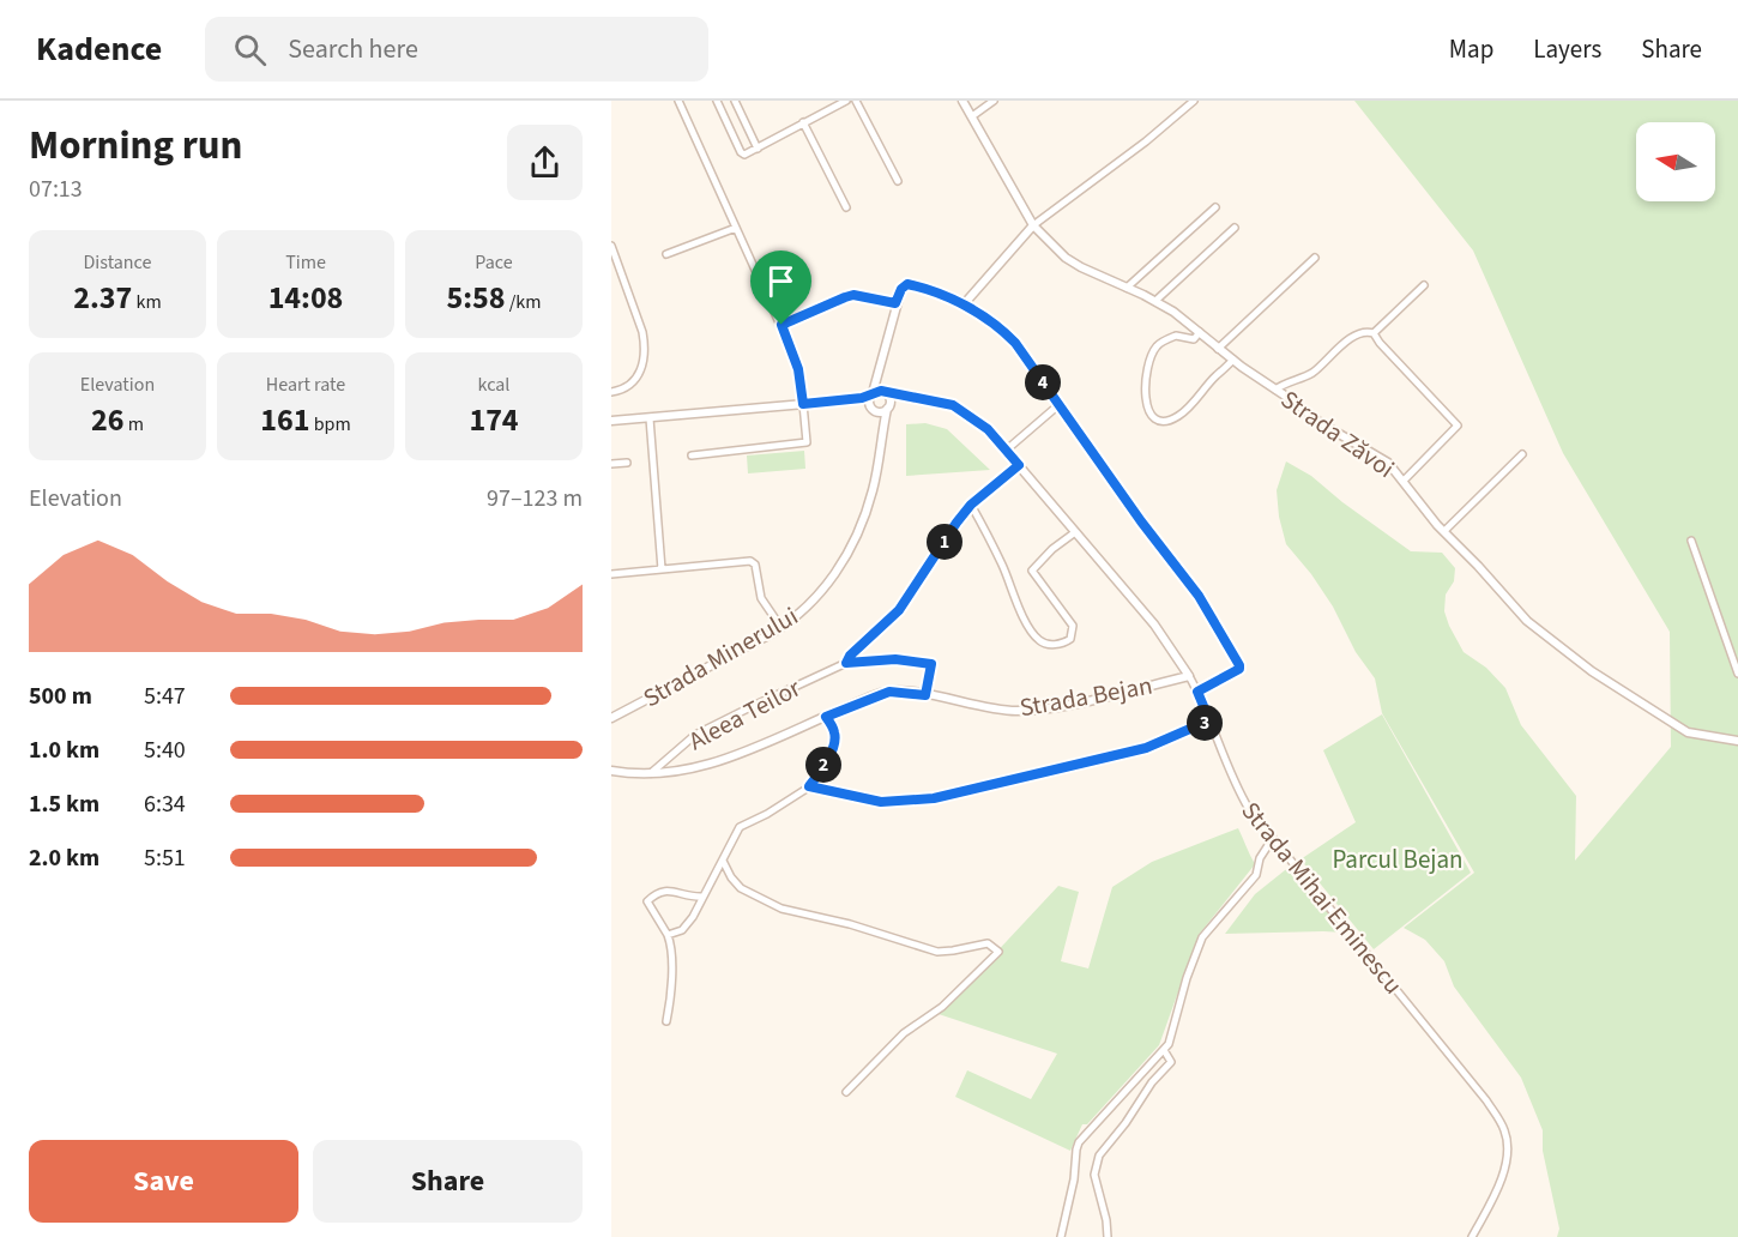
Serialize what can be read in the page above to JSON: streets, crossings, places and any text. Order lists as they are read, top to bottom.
{
  "streets": {
    "street": [
      "Strada Zăvoi",
      "Strada Minerului",
      "Strada Bejan",
      "Aleea Teilor",
      "Strada Mihai Eminescu"
    ]
  },
  "crossings": [
    ["Strada Minerului", "Strada Mihai Eminescu"],
    ["Strada Bejan", "Aleea Teilor"],
    ["Strada Bejan", "Strada Mihai Eminescu"],
    ["Aleea Teilor", "Strada Mihai Eminescu"]
  ],
  "parks": ["Parcul Bejan"],
  "north": "left",
  "page": {
    "header": "Kadence",
    "search": "Search here",
    "nav": ["Map", "Layers", "Share"],
    "heading": ["Morning run", "07:13"],
    "stats": [
      ["Distance", "2.37 km"],
      ["Time", "14:08"],
      ["Pace", "5:58 /km"],
      ["Elevation", "26 m"],
      ["Heart rate", "161 bpm"],
      ["kcal", "174"]
    ],
    "pins": [
      "4",
      "1",
      "3",
      "2"
    ],
    "chart": ["Elevation", "97–123 m"],
    "list": [
      {
        "name": "500 m",
        "note": "5:47"
      },
      {
        "name": "1.0 km",
        "note": "5:40"
      },
      {
        "name": "1.5 km",
        "note": "6:34"
      },
      {
        "name": "2.0 km",
        "note": "5:51"
      }
    ],
    "buttons": ["Save", "Share"]
  }
}
